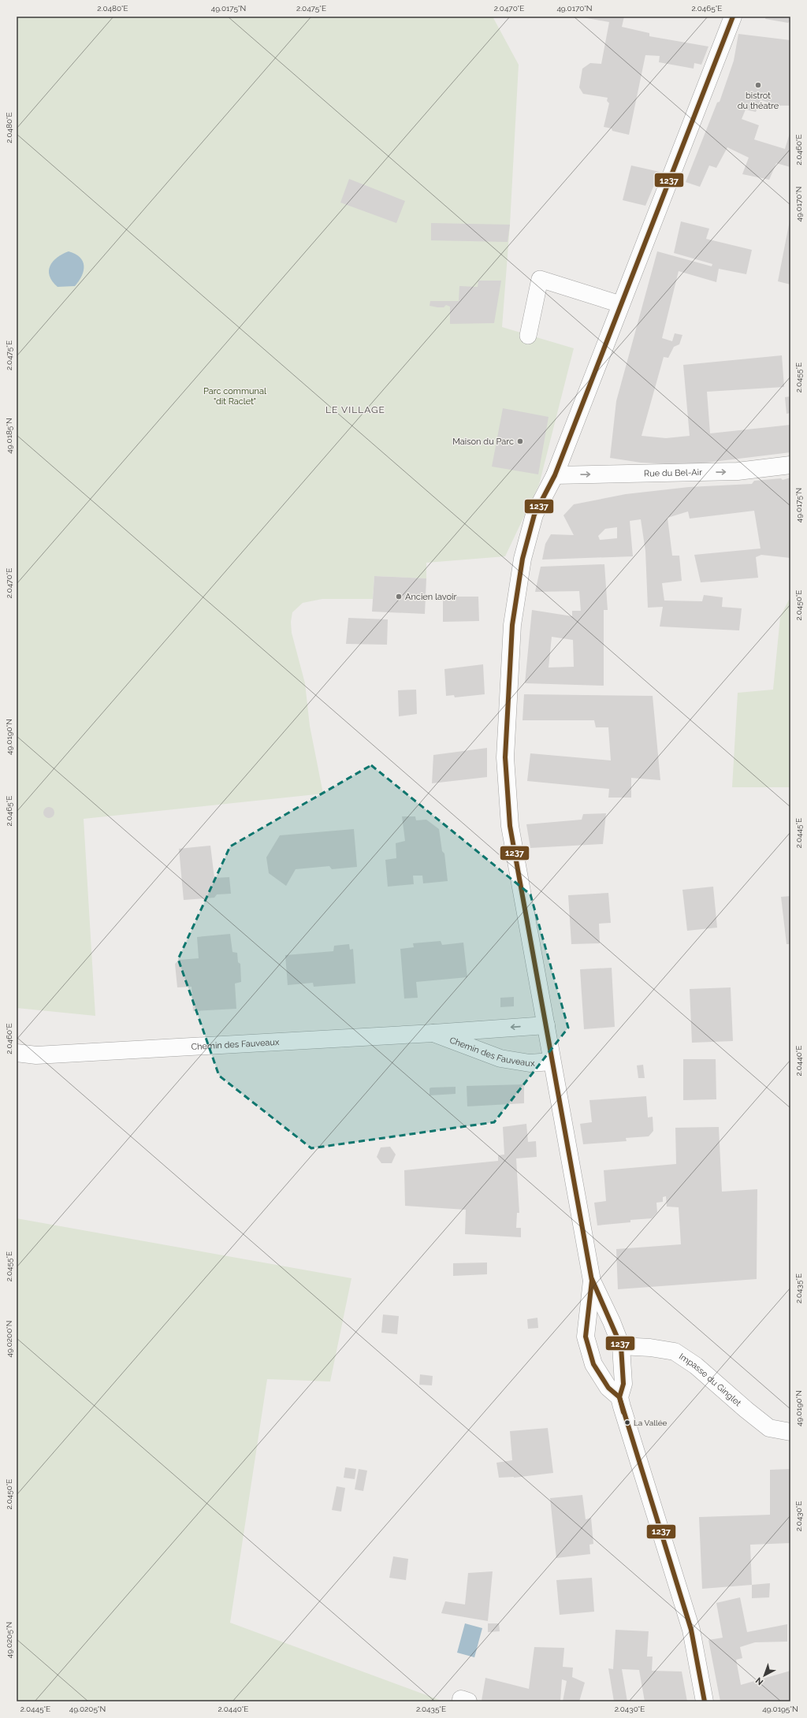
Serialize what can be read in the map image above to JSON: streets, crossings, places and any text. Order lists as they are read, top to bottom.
{
  "streets": {
    "street": ["Rue du Bel-Air", "Chemin des Fauveaux", "Impasse du Ginglet"]
  },
  "one_way": ["Rue du Bel-Air"],
  "districts": ["LE VILLAGE"],
  "parks": ["Parc communal \"dit Raclet\""],
  "places": [
    "bistrot du théatre",
    "Maison du Parc",
    "Ancien lavoir",
    "La Vallée"
  ],
  "lines": ["transit line 1237"],
  "north": "bottom left",
  "coordinates": [
    "2.0480°E",
    "49.0175°N",
    "2.0475°E",
    "2.0470°E",
    "49.0170°N",
    "2.0465°E",
    "2.0460°E",
    "2.0455°E",
    "49.0185°N",
    "2.0450°E",
    "49.0190°N",
    "2.0445°E",
    "2.0440°E",
    "2.0435°E",
    "49.0200°N",
    "2.0430°E",
    "49.0205°N",
    "49.0195°N"
  ]
}
